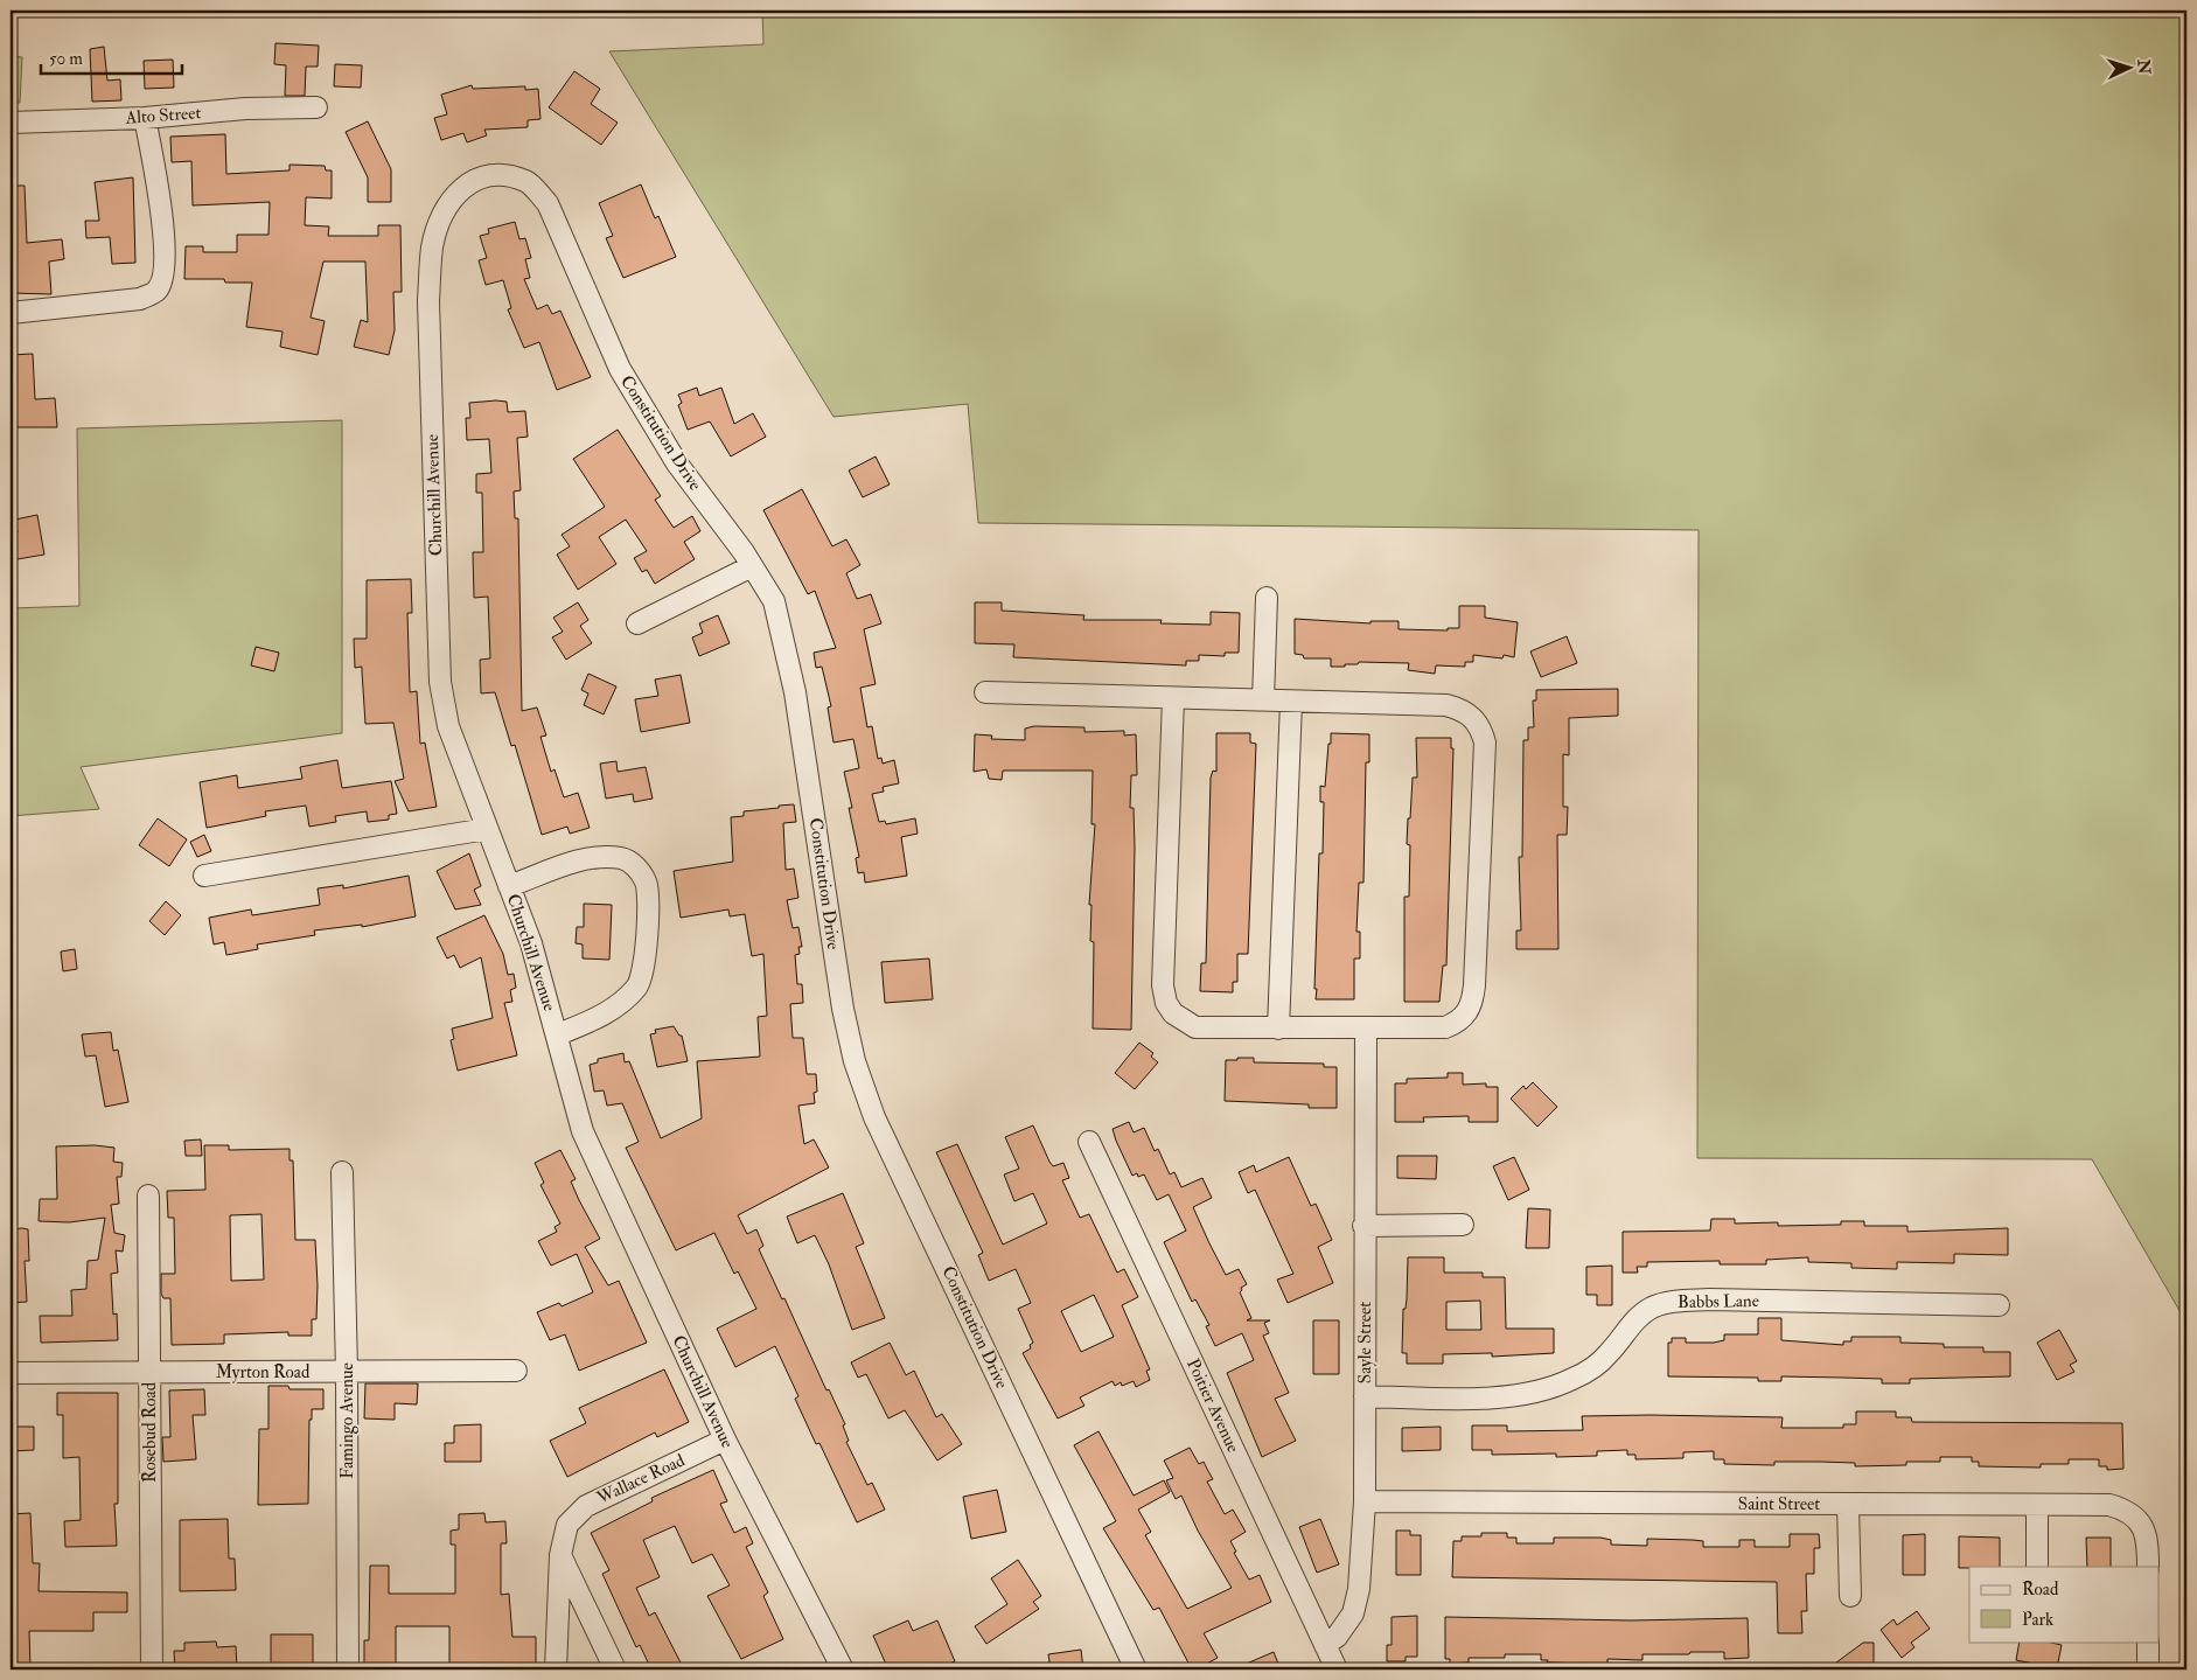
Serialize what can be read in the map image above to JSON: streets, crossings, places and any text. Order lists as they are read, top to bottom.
{
  "streets": {
    "street": [
      "Alto Street",
      "Constitution Drive",
      "Churchill Avenue",
      "Babbs Lane",
      "Sayle Street",
      "Myrton Road",
      "Poitier Avenue",
      "Famingo Avenue",
      "Rosebud Road",
      "Wallace Road",
      "Saint Street"
    ]
  },
  "crossings": [
    ["Constitution Drive", "Churchill Avenue"],
    ["Churchill Avenue", "Wallace Road"],
    ["Babbs Lane", "Sayle Street"],
    ["Sayle Street", "Poitier Avenue"],
    ["Sayle Street", "Saint Street"],
    ["Myrton Road", "Famingo Avenue"],
    ["Myrton Road", "Rosebud Road"]
  ],
  "legend": ["Road", "Park"],
  "scale_bar": "50 m",
  "north": "right"
}
